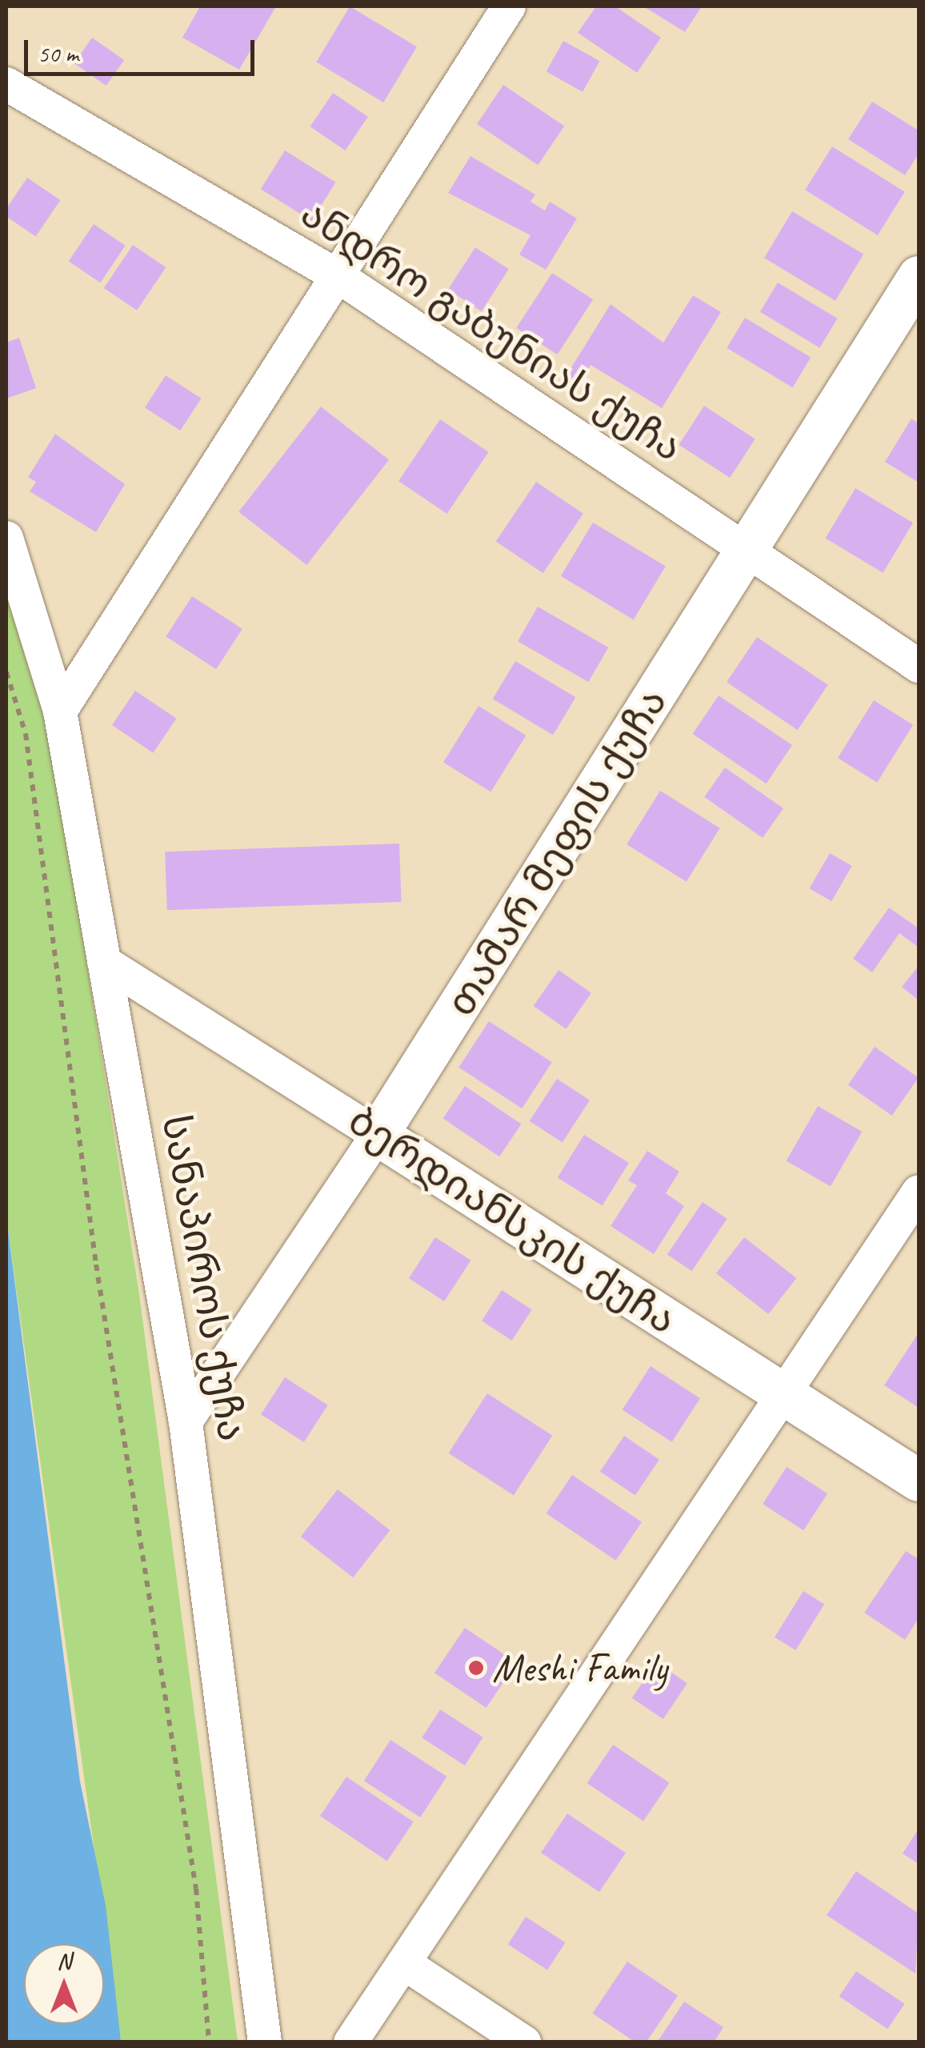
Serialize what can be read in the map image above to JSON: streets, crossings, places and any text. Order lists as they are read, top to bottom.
{
  "streets": {
    "street": [
      "ანდრო გაბუნიას ქუჩა",
      "თამარ მეფის ქუჩა",
      "ბერდიანსკის ქუჩა",
      "სანაპიროს ქუჩა"
    ]
  },
  "crossings": [
    ["ანდრო გაბუნიას ქუჩა", "თამარ მეფის ქუჩა"],
    ["თამარ მეფის ქუჩა", "ბერდიანსკის ქუჩა"],
    ["თამარ მეფის ქუჩა", "სანაპიროს ქუჩა"],
    ["ბერდიანსკის ქუჩა", "სანაპიროს ქუჩა"]
  ],
  "places": ["Meshi Family"],
  "scale_bar": "50 m",
  "north": "top"
}
